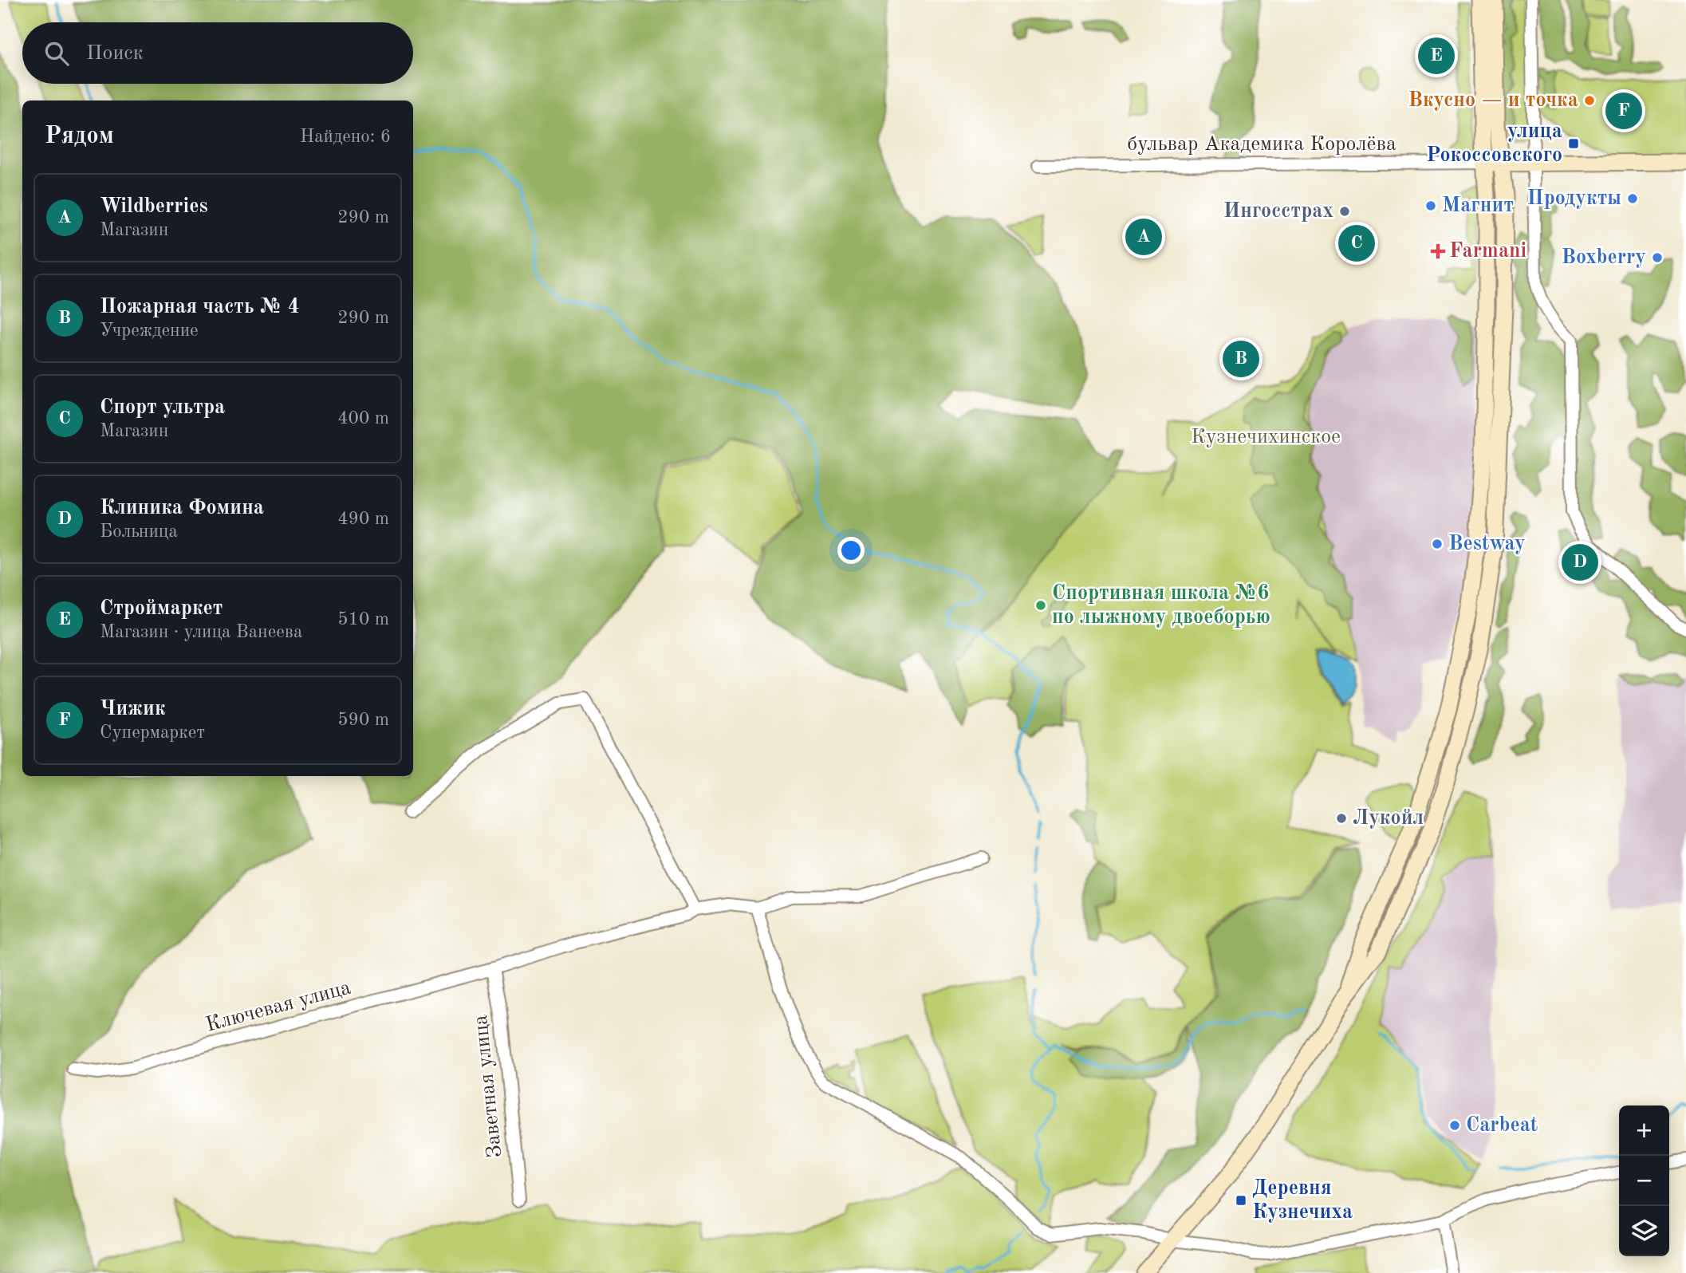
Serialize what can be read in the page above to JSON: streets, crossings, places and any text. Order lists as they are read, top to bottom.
{
  "streets": {
    "street": ["бульвар Академика Королёва", "Ключевая улица", "Заветная улица"]
  },
  "crossings": [
    ["Ключевая улица", "Заветная улица"]
  ],
  "parks": ["Кузнечихинское"],
  "places": {
    "other": [
      "Вкусно — и точка",
      "Продукты",
      "Магнит",
      "Ингосстрах",
      "Boxberry",
      "Bestway",
      "Спортивная школа №6 по лыжному двоеборью",
      "Лукойл",
      "Carbeat"
    ],
    "transit": ["улица Рокоссовского", "Деревня Кузнечиха"],
    "health": ["Farmani"]
  },
  "page": {
    "search": "Поиск",
    "pins": [
      "E",
      "F",
      "A",
      "C",
      "B",
      "D"
    ],
    "heading": ["Рядом", "Найдено: 6"],
    "list": [
      {
        "mark": "A",
        "name": "Wildberries",
        "note": "Магазин",
        "value": "290 m"
      },
      {
        "mark": "B",
        "name": "Пожарная часть № 4",
        "note": "Учреждение",
        "value": "290 m"
      },
      {
        "mark": "C",
        "name": "Спорт ультра",
        "note": "Магазин",
        "value": "400 m"
      },
      {
        "mark": "D",
        "name": "Клиника Фомина",
        "note": "Больница",
        "value": "490 m"
      },
      {
        "mark": "E",
        "name": "Строймаркет",
        "note": "Магазин · улица Ванеева",
        "value": "510 m"
      },
      {
        "mark": "F",
        "name": "Чижик",
        "note": "Супермаркет",
        "value": "590 m"
      }
    ],
    "map_buttons": ["+", "−"]
  }
}
